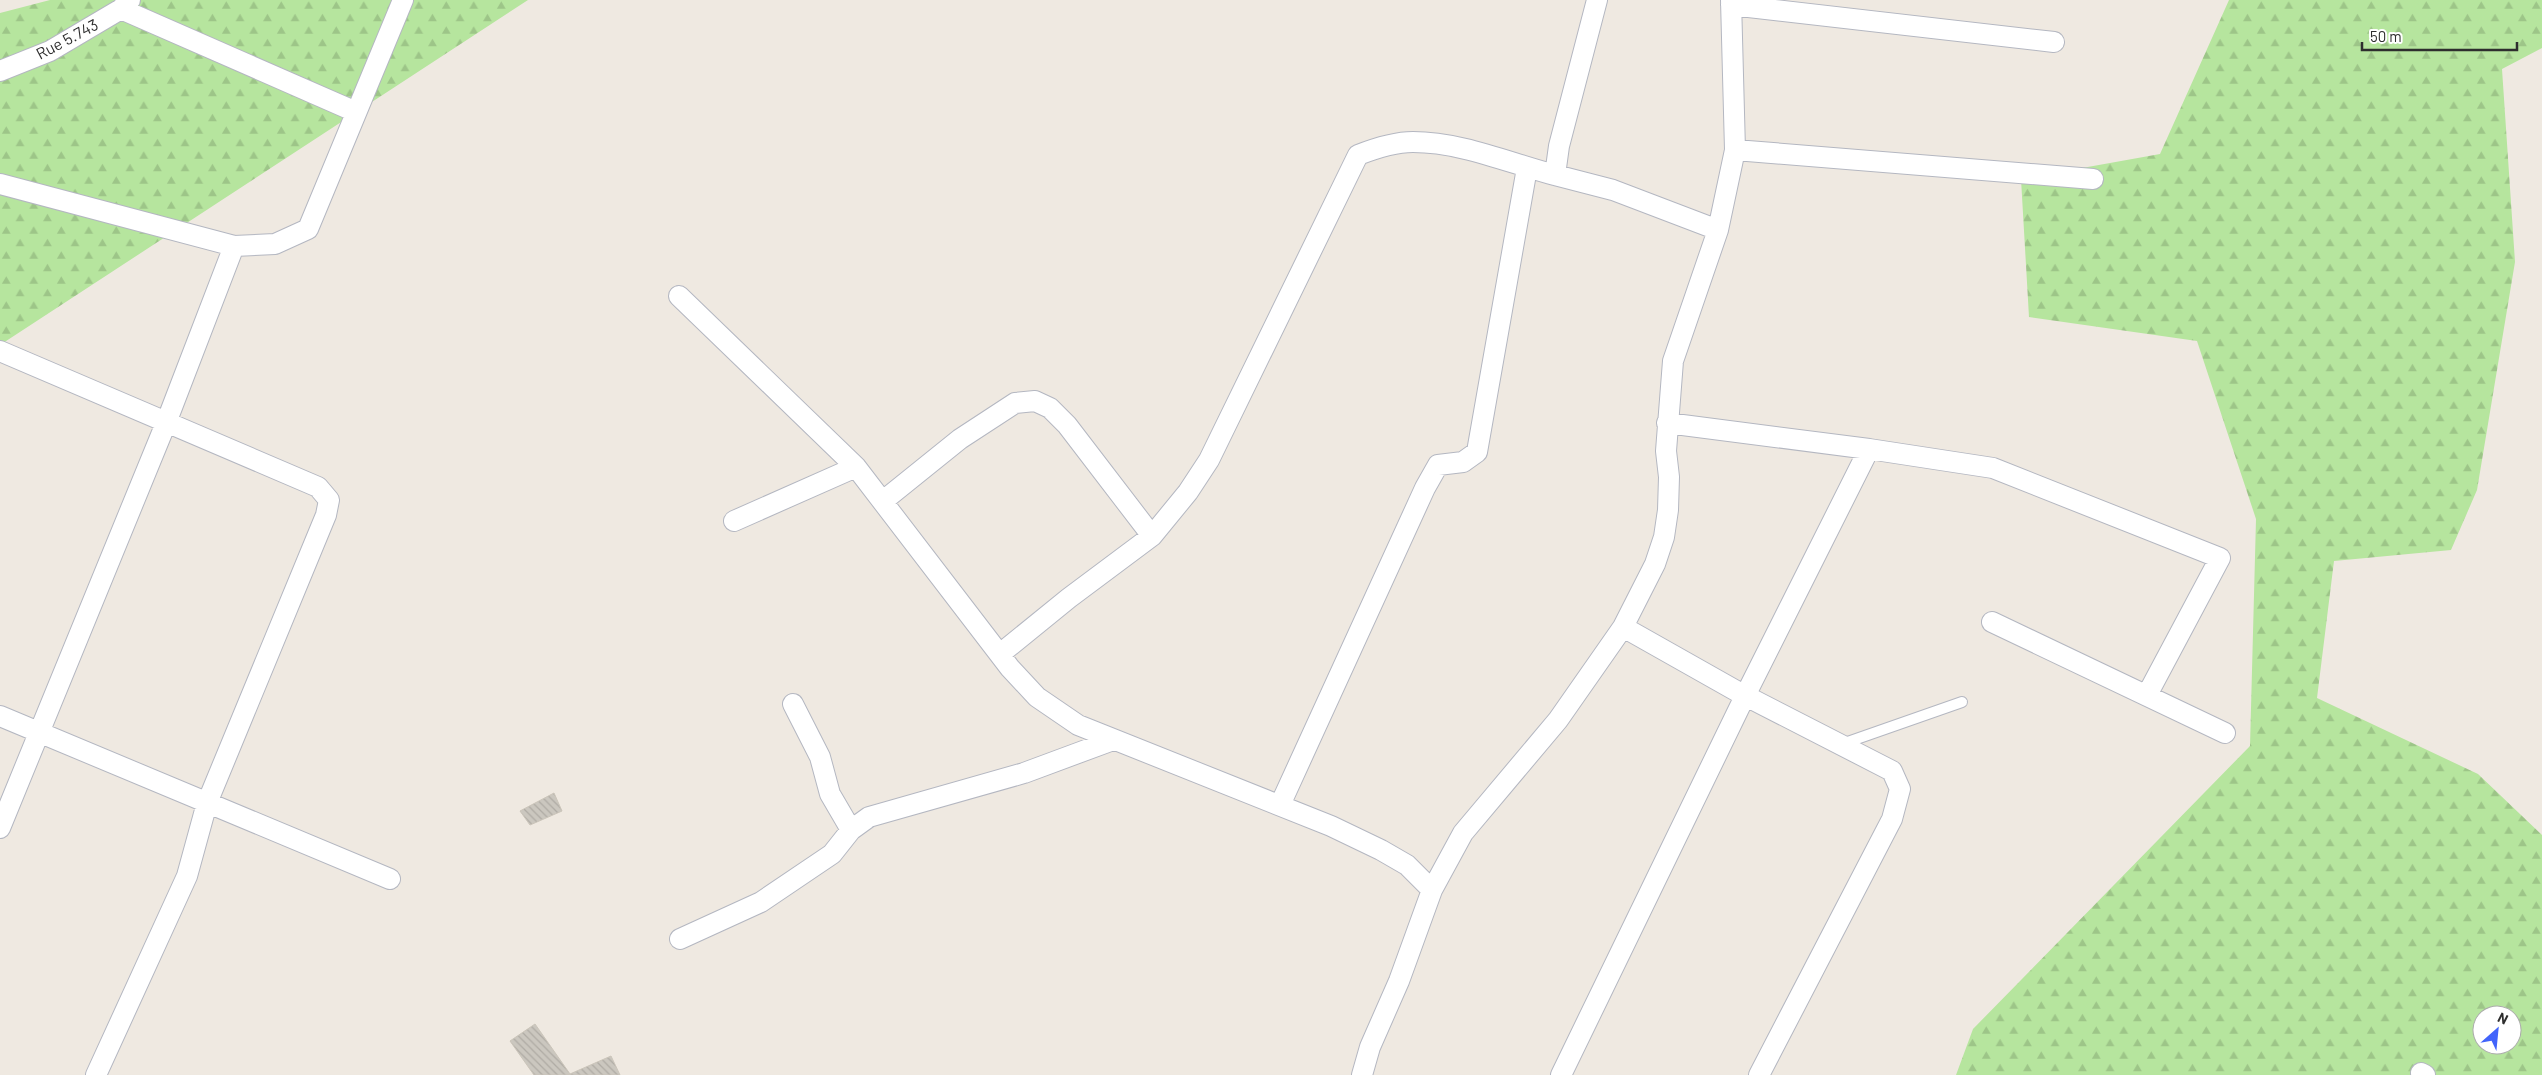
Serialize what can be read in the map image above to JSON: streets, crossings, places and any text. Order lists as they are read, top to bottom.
{
  "streets": {
    "street": ["Rue 5.743"]
  },
  "scale_bar": "50 m",
  "north": "top right"
}
